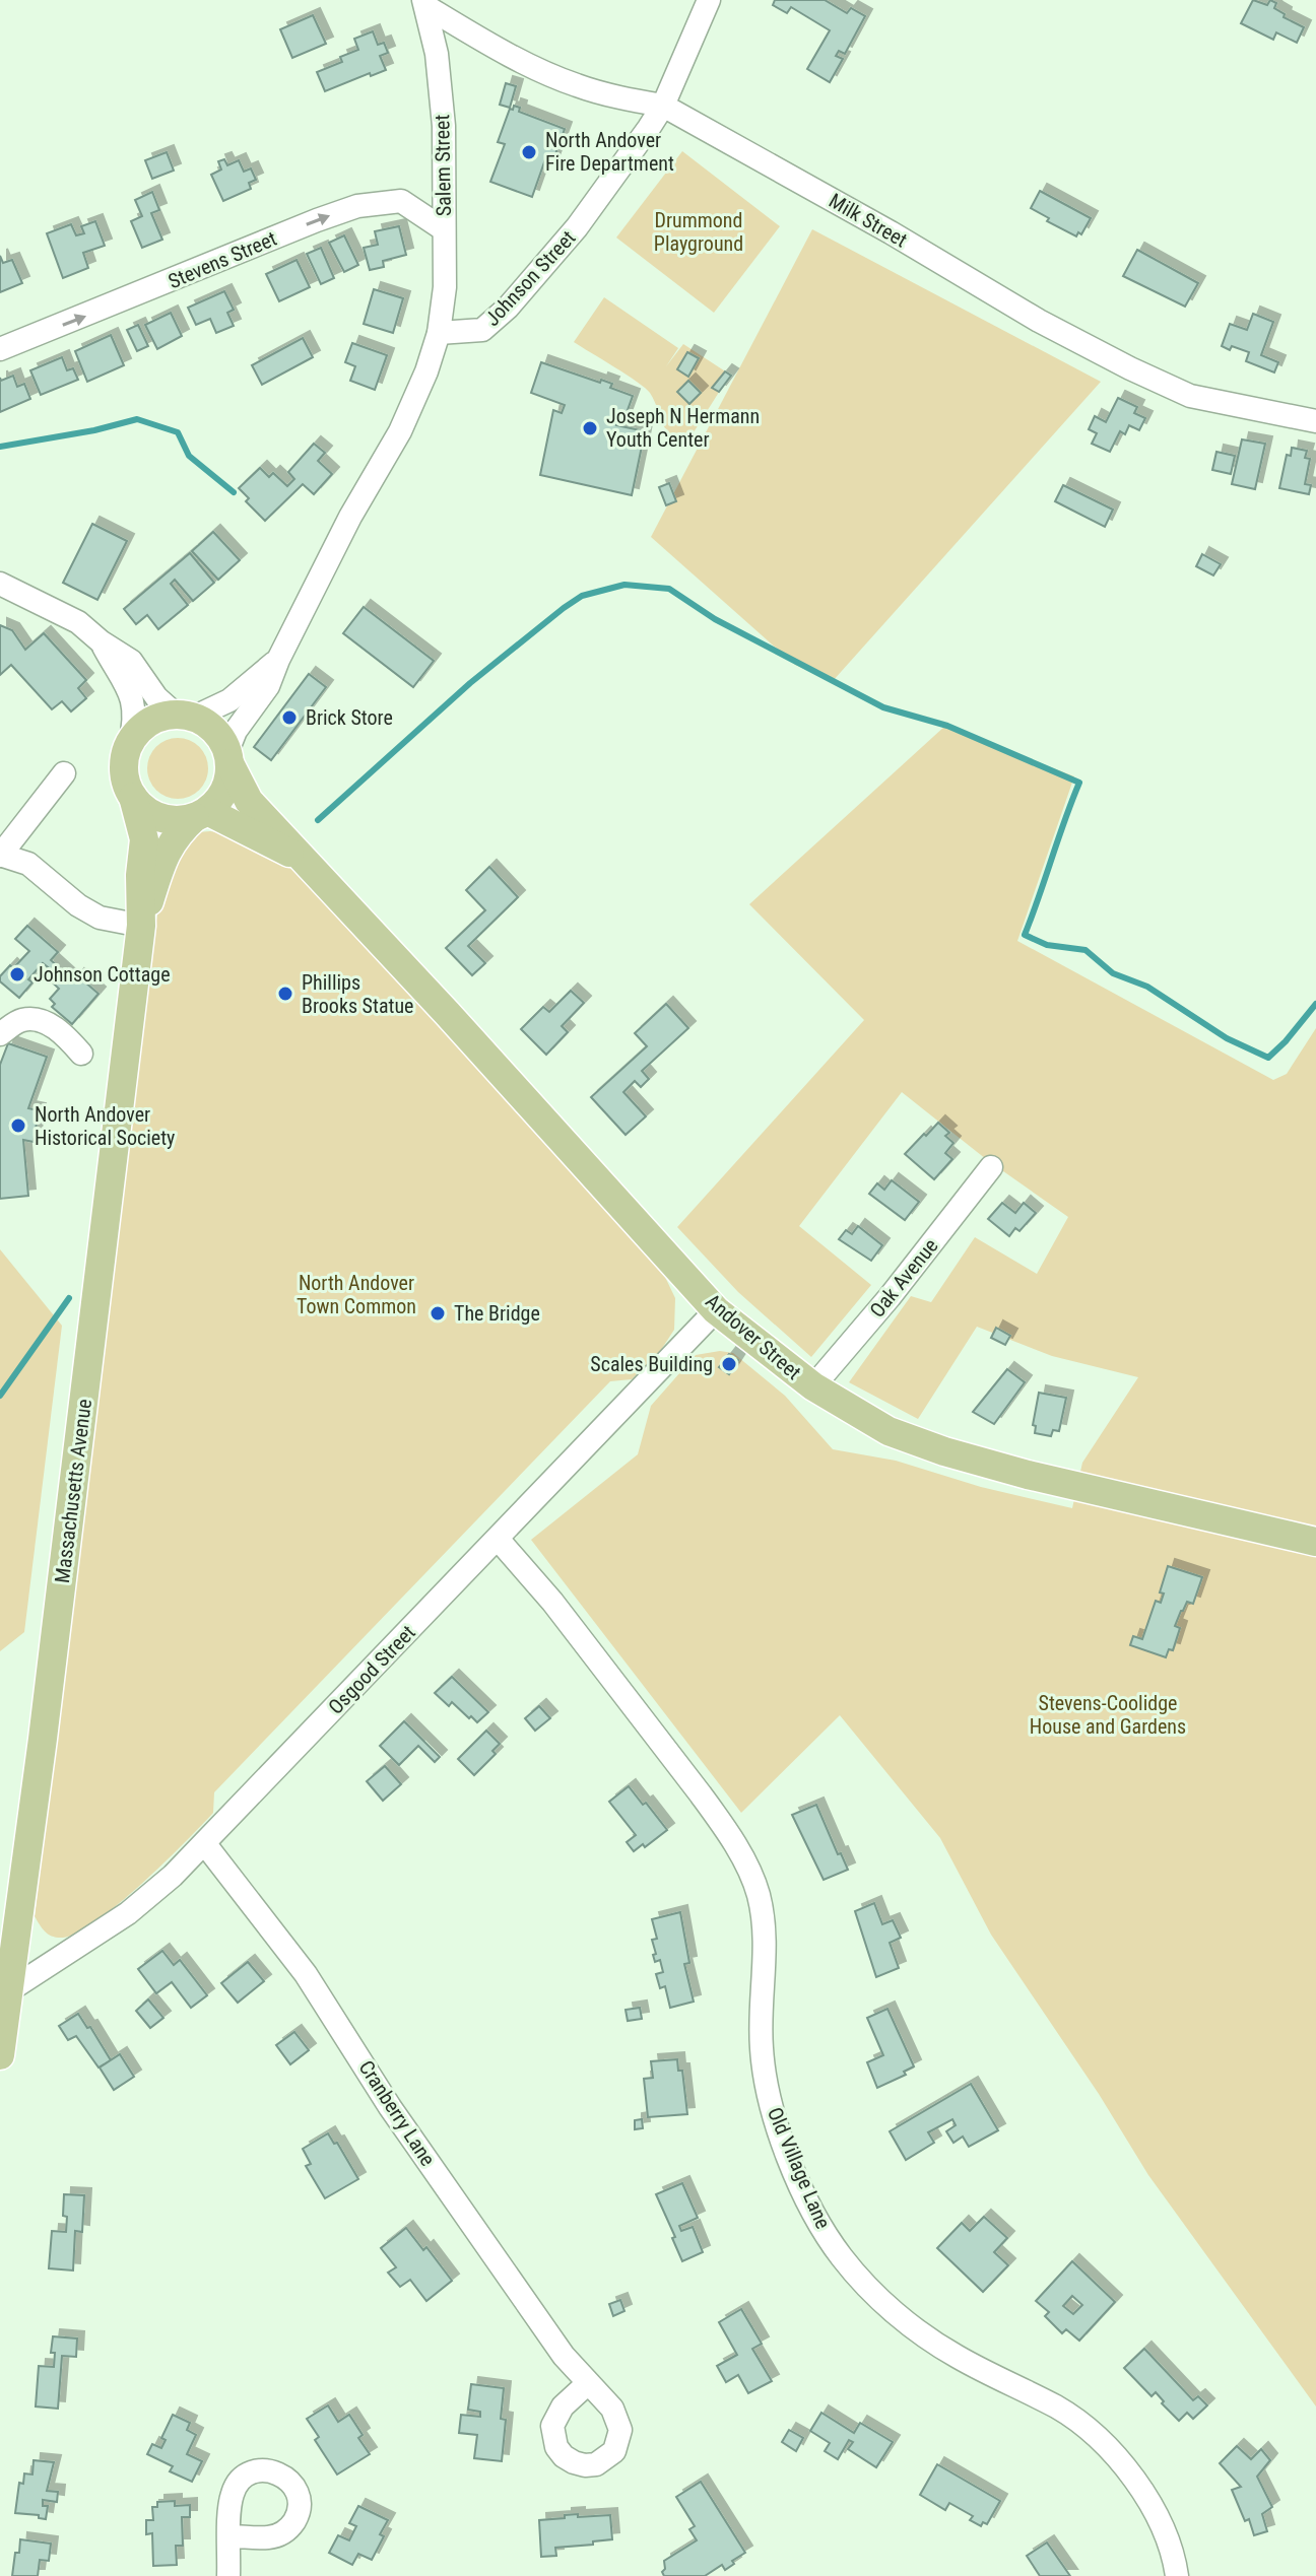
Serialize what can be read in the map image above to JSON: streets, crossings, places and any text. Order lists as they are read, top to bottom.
{
  "streets": {
    "main road": ["Andover Street", "Massachusetts Avenue"],
    "street": [
      "Salem Street",
      "Milk Street",
      "Stevens Street",
      "Johnson Street",
      "Oak Avenue",
      "Osgood Street",
      "Cranberry Lane",
      "Old Village Lane"
    ]
  },
  "crossings": [
    ["Salem Street", "Milk Street"],
    ["Salem Street", "Stevens Street"],
    ["Salem Street", "Johnson Street"],
    ["Milk Street", "Johnson Street"],
    ["Oak Avenue", "Andover Street"],
    ["Andover Street", "Massachusetts Avenue"],
    ["Andover Street", "Osgood Street"],
    ["Massachusetts Avenue", "Osgood Street"],
    ["Osgood Street", "Cranberry Lane"],
    ["Osgood Street", "Old Village Lane"]
  ],
  "one_way": ["Stevens Street"],
  "parks": ["Drummond Playground", "North Andover Town Common", "Stevens-Coolidge House and Gardens"],
  "places": [
    "North Andover Fire Department",
    "Joseph N Hermann Youth Center",
    "Brick Store",
    "Johnson Cottage",
    "Phillips Brooks Statue",
    "North Andover Historical Society",
    "The Bridge",
    "Scales Building"
  ]
}
